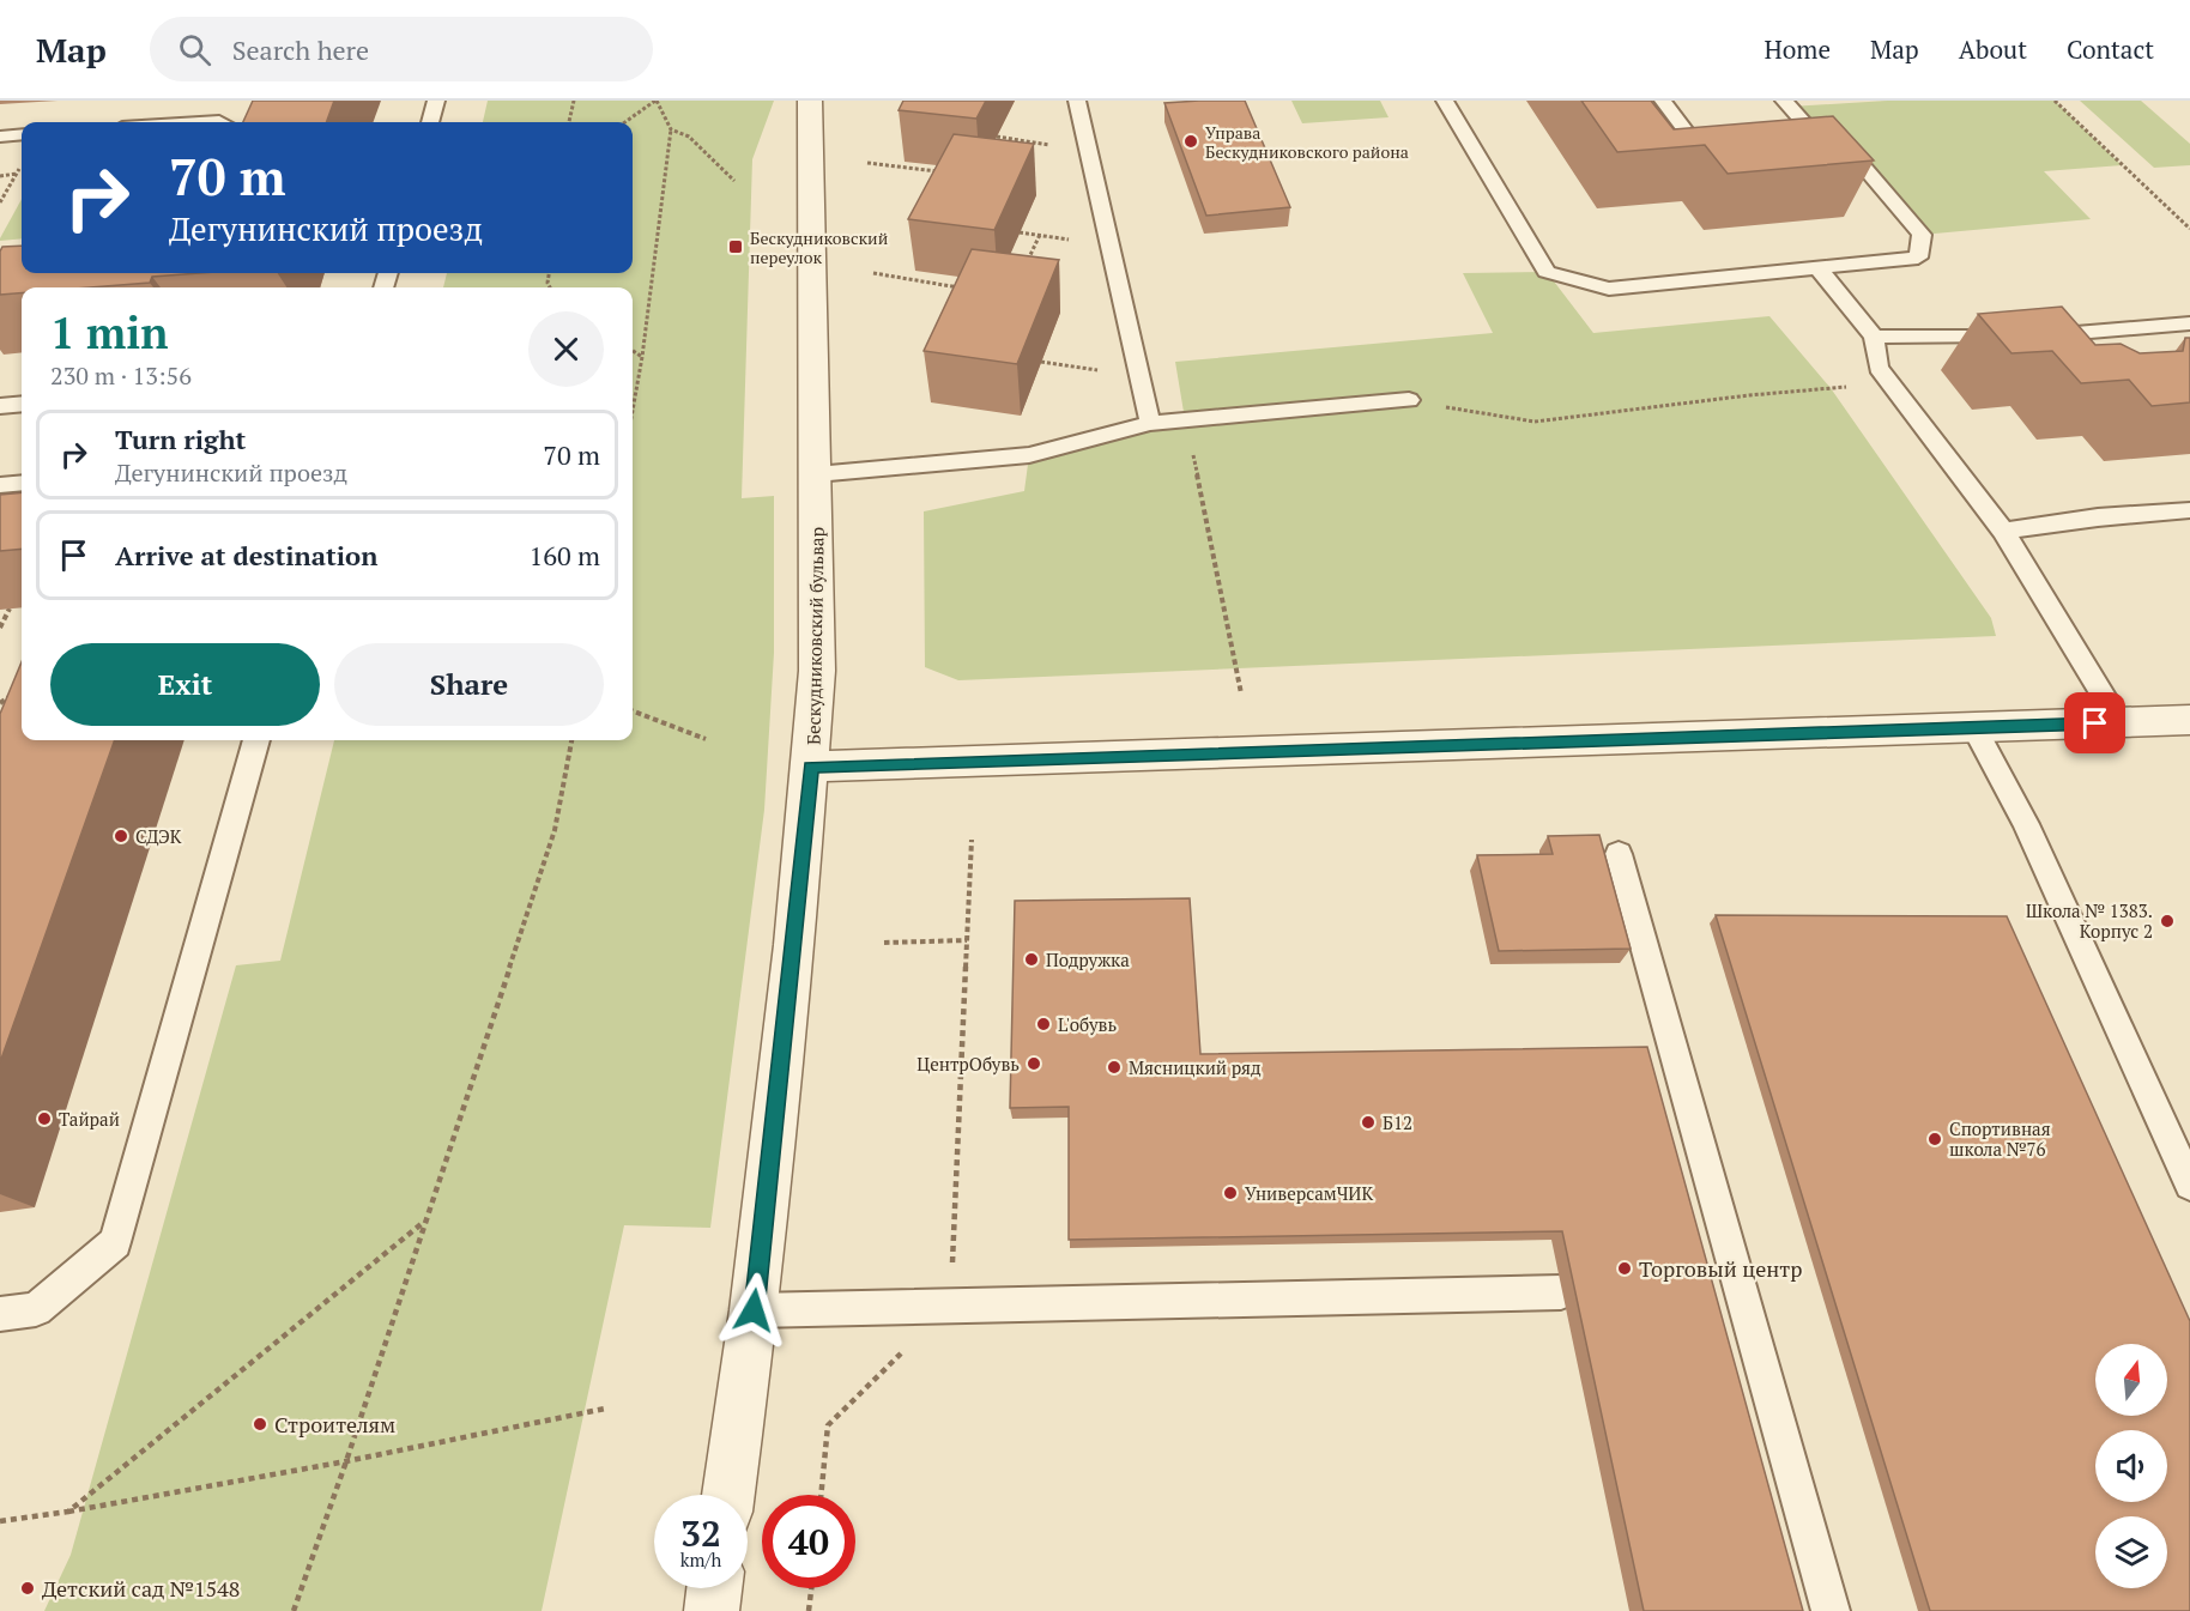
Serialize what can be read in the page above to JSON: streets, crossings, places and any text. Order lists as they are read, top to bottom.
{
  "streets": {
    "street": ["Бескудниковский бульвар"]
  },
  "places": {
    "other": [
      "Управа Бескудниковского района",
      "СДЭК",
      "Школа № 1383. Корпус 2",
      "Подружка",
      "L'обувь",
      "ЦентрОбувь",
      "Мясницкий ряд",
      "Тайрай",
      "Б12",
      "Спортивная школа №76",
      "УниверсамЧИК",
      "Торговый центр",
      "Строителям",
      "Детский сад №1548"
    ],
    "transit": ["Бескудниковский переулок"]
  },
  "north": "top",
  "page": {
    "header": "Map",
    "search": "Search here",
    "nav": [
      "Home",
      "Map",
      "About",
      "Contact"
    ],
    "turn": ["70 m", "Дегунинский проезд"],
    "heading": ["1 min", "230 m · 13:56"],
    "list": [
      {
        "name": "Turn right",
        "note": "Дегунинский проезд",
        "value": "70 m"
      },
      {
        "name": "Arrive at destination",
        "value": "160 m"
      }
    ],
    "buttons": ["Exit", "Share"],
    "speed": "32 km/h",
    "limit": "40"
  }
}
